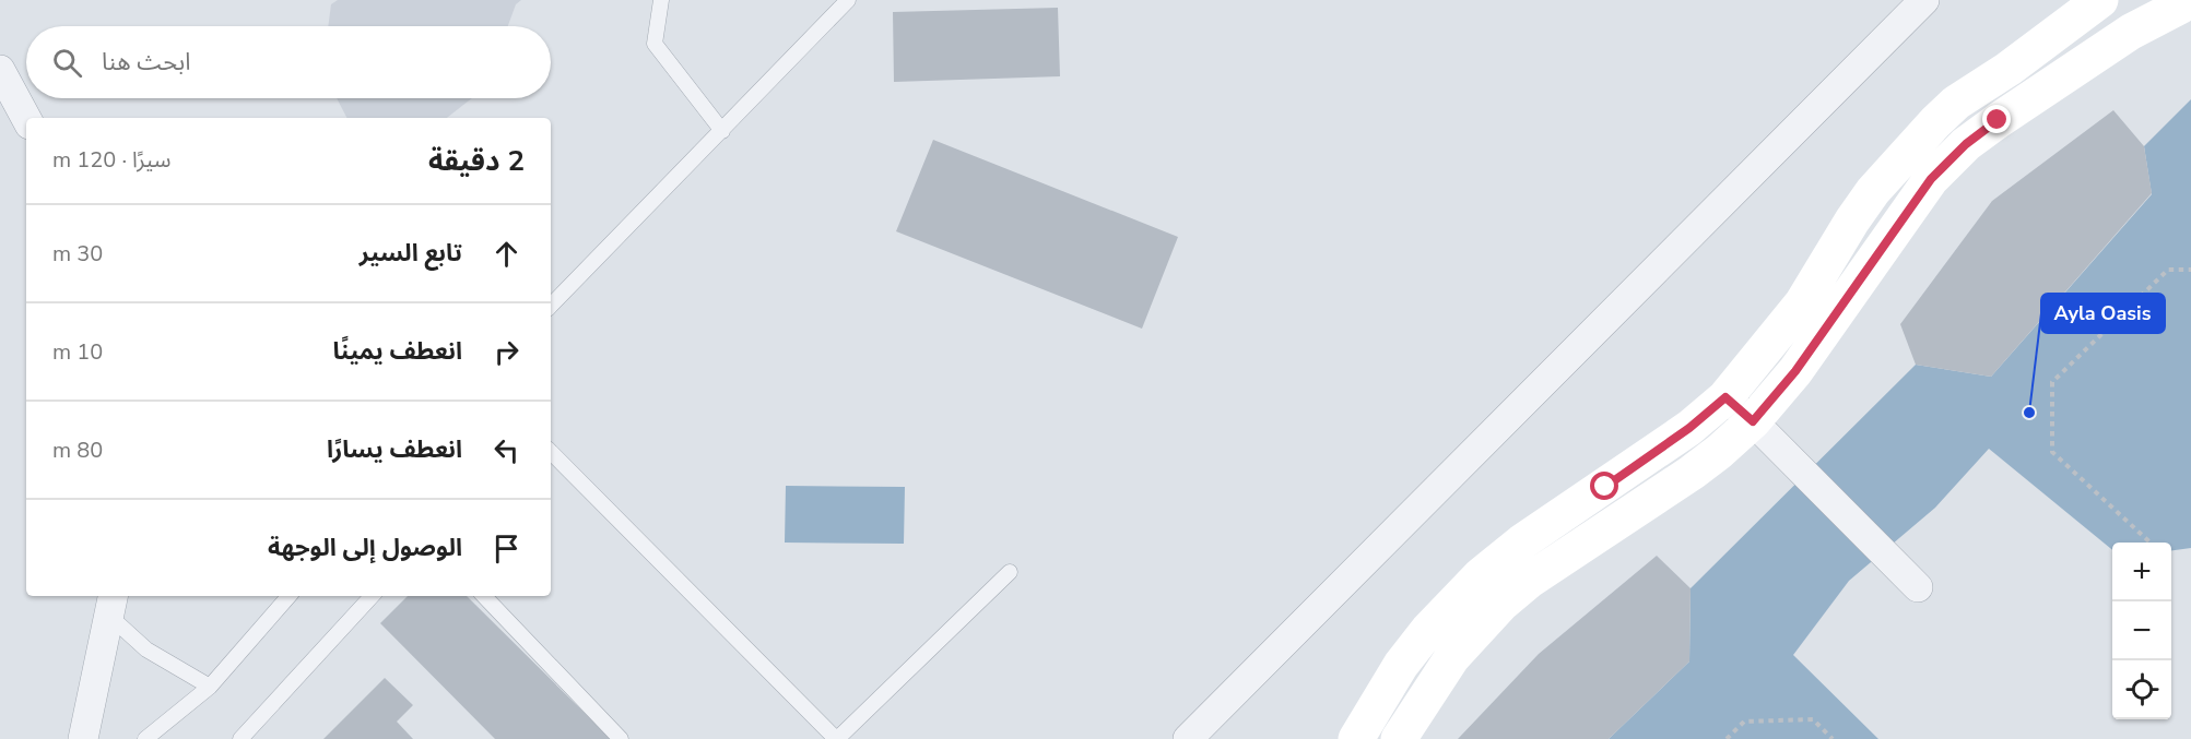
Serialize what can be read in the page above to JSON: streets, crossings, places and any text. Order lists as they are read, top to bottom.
{
  "places": ["Ayla Oasis"],
  "page": {
    "search": "ابحث هنا",
    "heading": ["2 دقيقة", "سيرًا · 120 m"],
    "list": [
      ["تابع السير", "30 m"],
      ["انعطف يمينًا", "10 m"],
      ["انعطف يسارًا", "80 m"],
      "الوصول إلى الوجهة"
    ],
    "map_buttons": ["+", "−"]
  }
}
